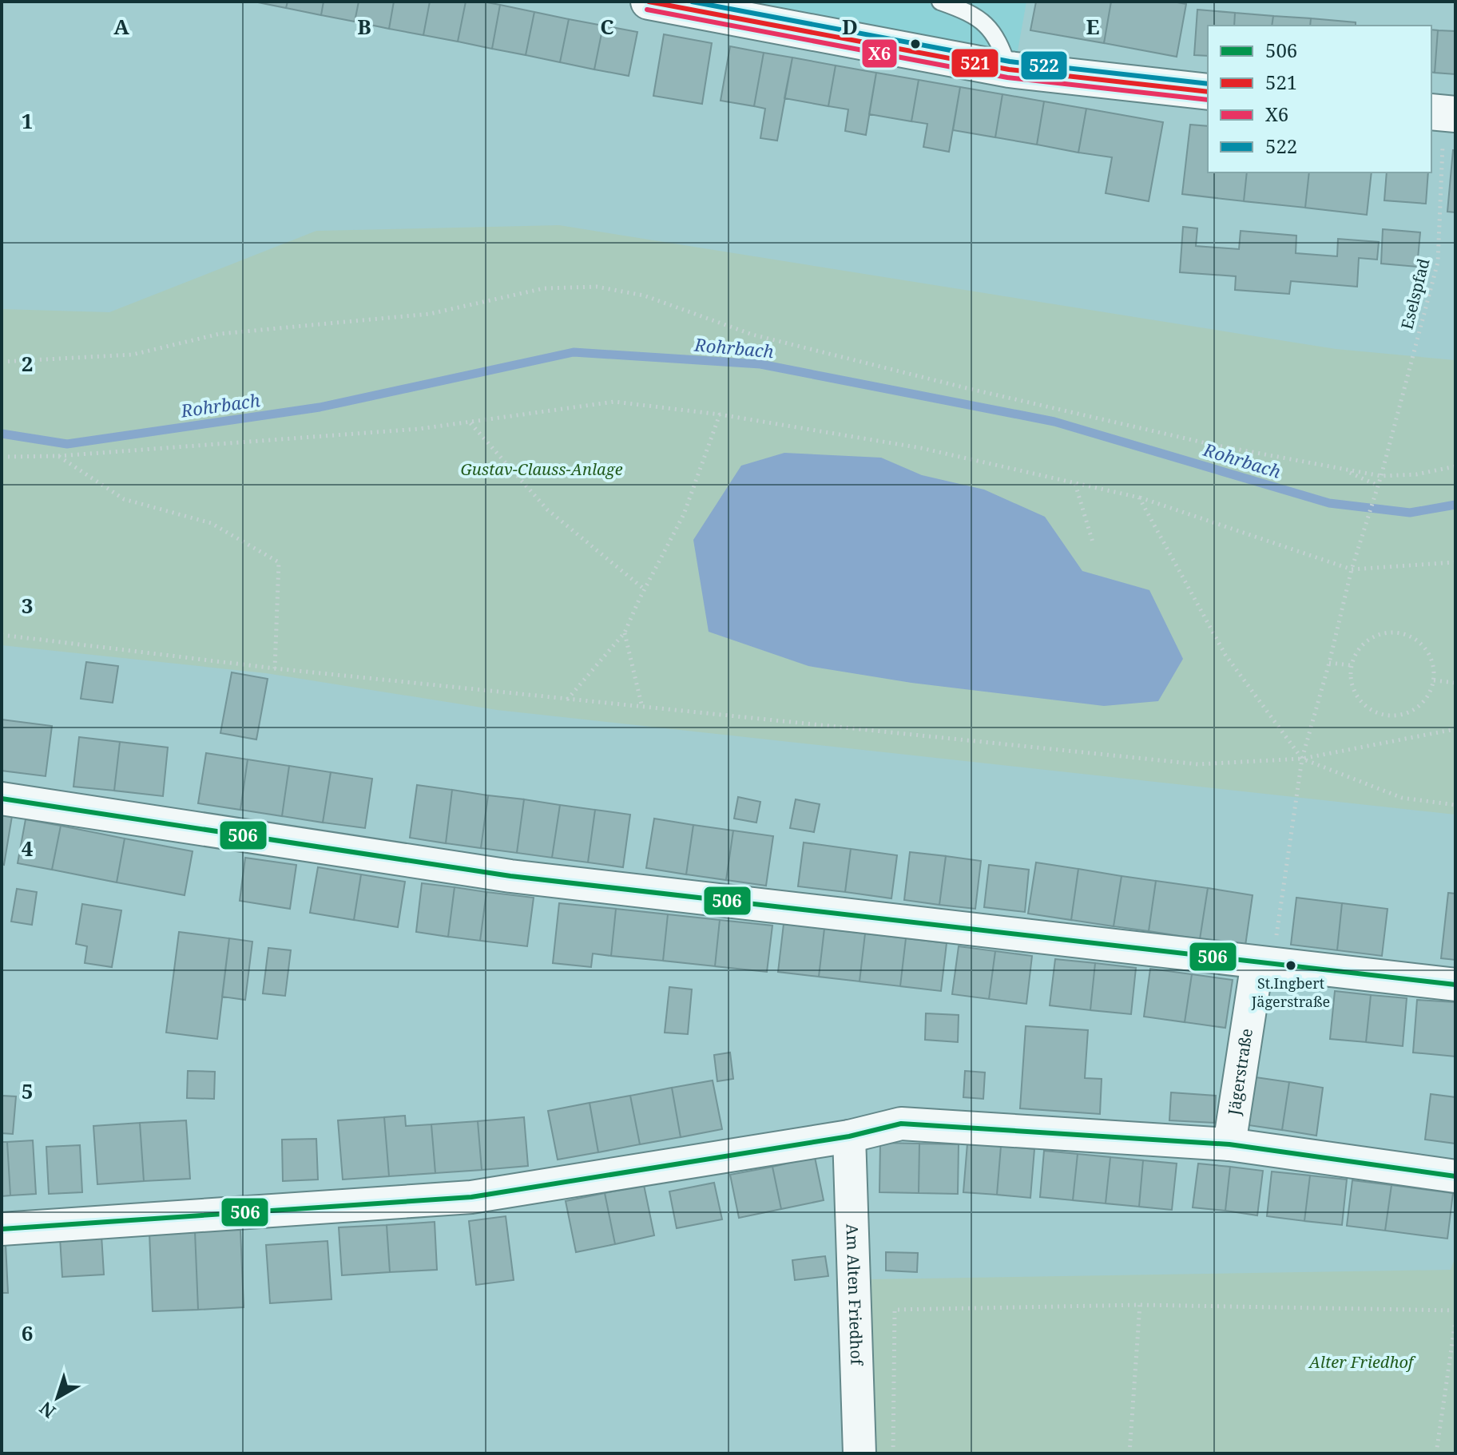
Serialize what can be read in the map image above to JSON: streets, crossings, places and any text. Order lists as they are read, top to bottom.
{
  "streets": {
    "street": ["Jägerstraße", "Am Alten Friedhof"],
    "path": ["Eselspfad"]
  },
  "crossings": [
    ["Eselspfad", "Jägerstraße"]
  ],
  "water": ["Rohrbach"],
  "parks": ["Gustav-Clauss-Anlage", "Alter Friedhof"],
  "places": ["St.Ingbert Jägerstraße"],
  "lines": [
    "transit line 521",
    "transit line 522",
    "transit line X6",
    "transit line 506"
  ],
  "legend": [
    "506",
    "521",
    "X6",
    "522"
  ],
  "north": "bottom left",
  "grid": {
    "columns": [
      "A",
      "B",
      "C",
      "D",
      "E"
    ],
    "rows": [
      "1",
      "2",
      "3",
      "4",
      "5",
      "6"
    ]
  }
}
